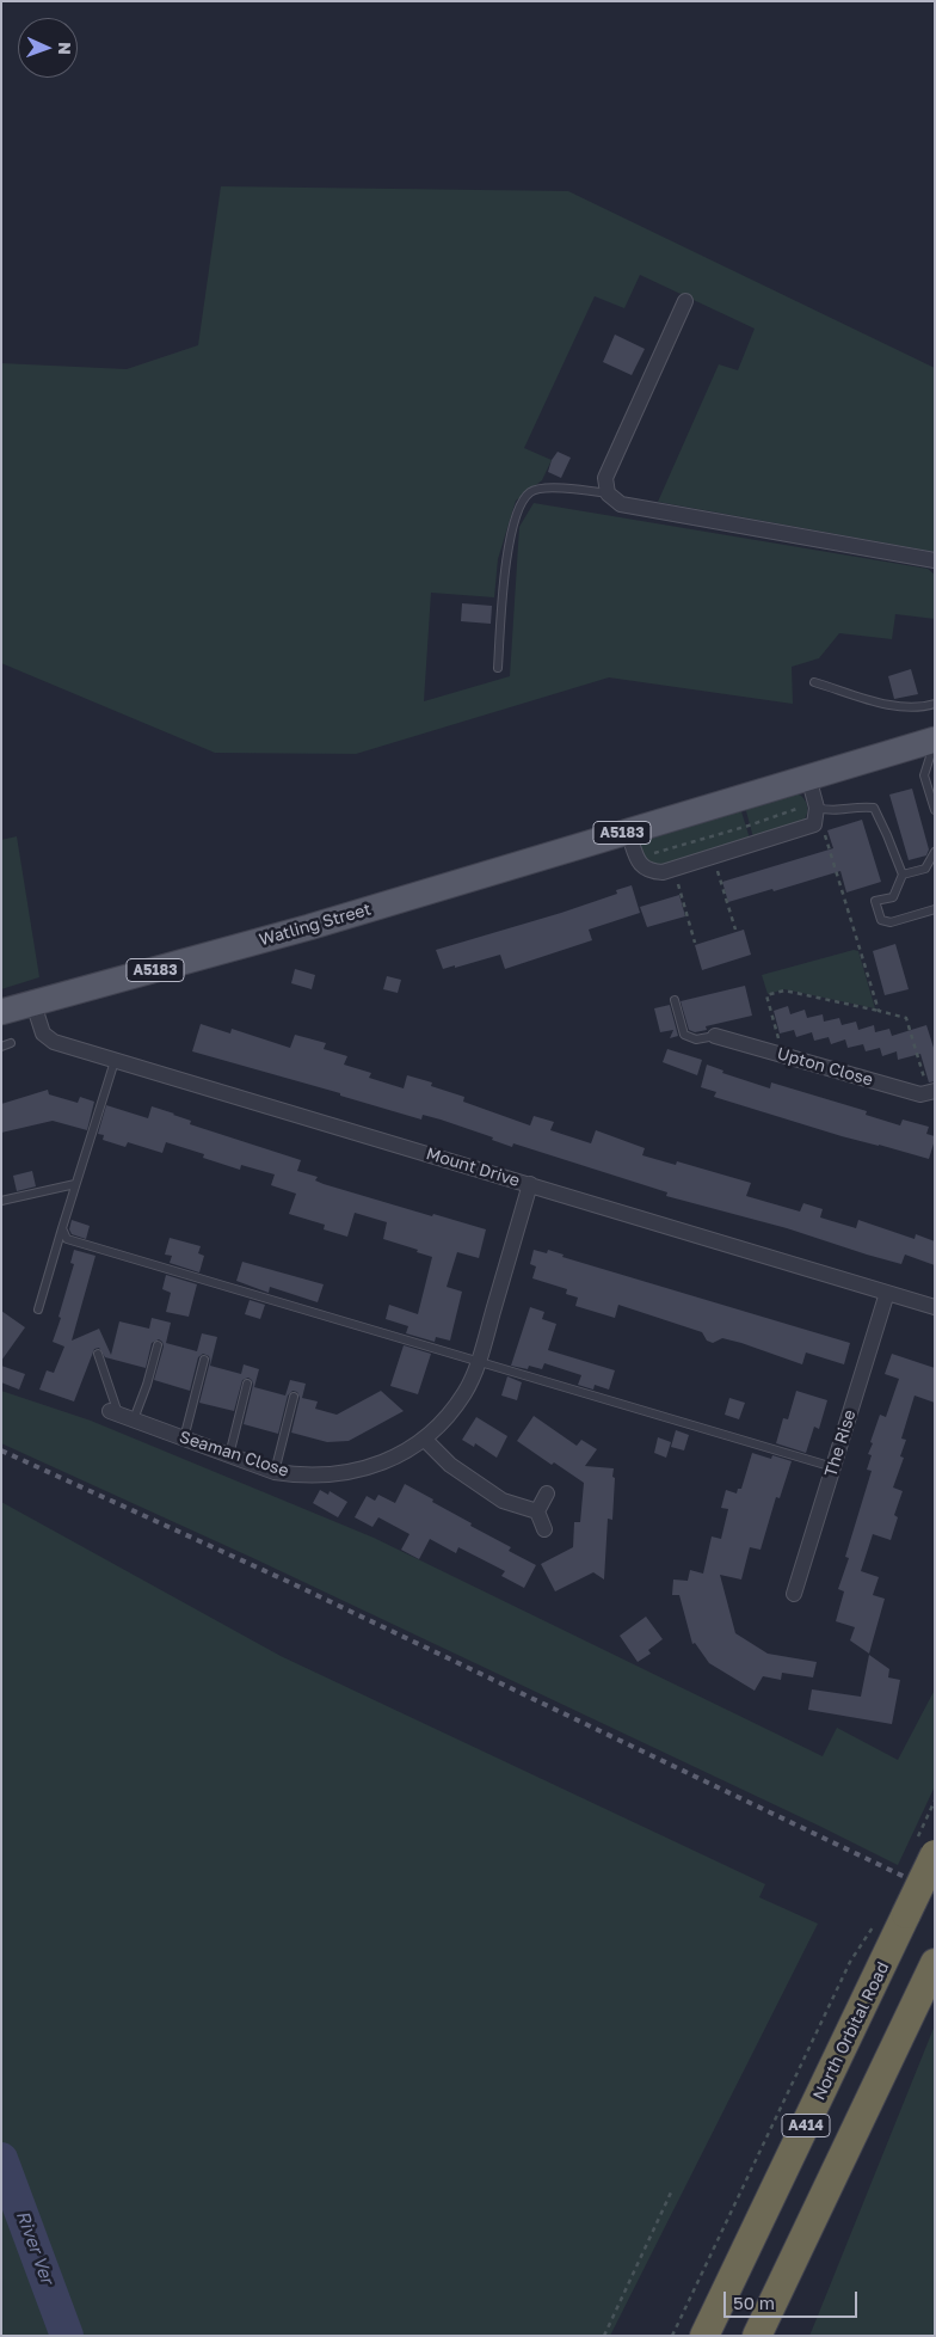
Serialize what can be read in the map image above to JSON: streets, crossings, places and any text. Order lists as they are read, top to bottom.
{
  "streets": {
    "highway": ["North Orbital Road", "A414"],
    "main road": ["A5183", "Watling Street"],
    "street": [
      "Upton Close",
      "Mount Drive",
      "The Rise",
      "Seaman Close"
    ]
  },
  "crossings": [
    ["Watling Street", "Mount Drive"],
    ["Mount Drive", "The Rise"],
    ["Mount Drive", "Seaman Close"]
  ],
  "water": ["River Ver"],
  "scale_bar": "50 m",
  "north": "right"
}
